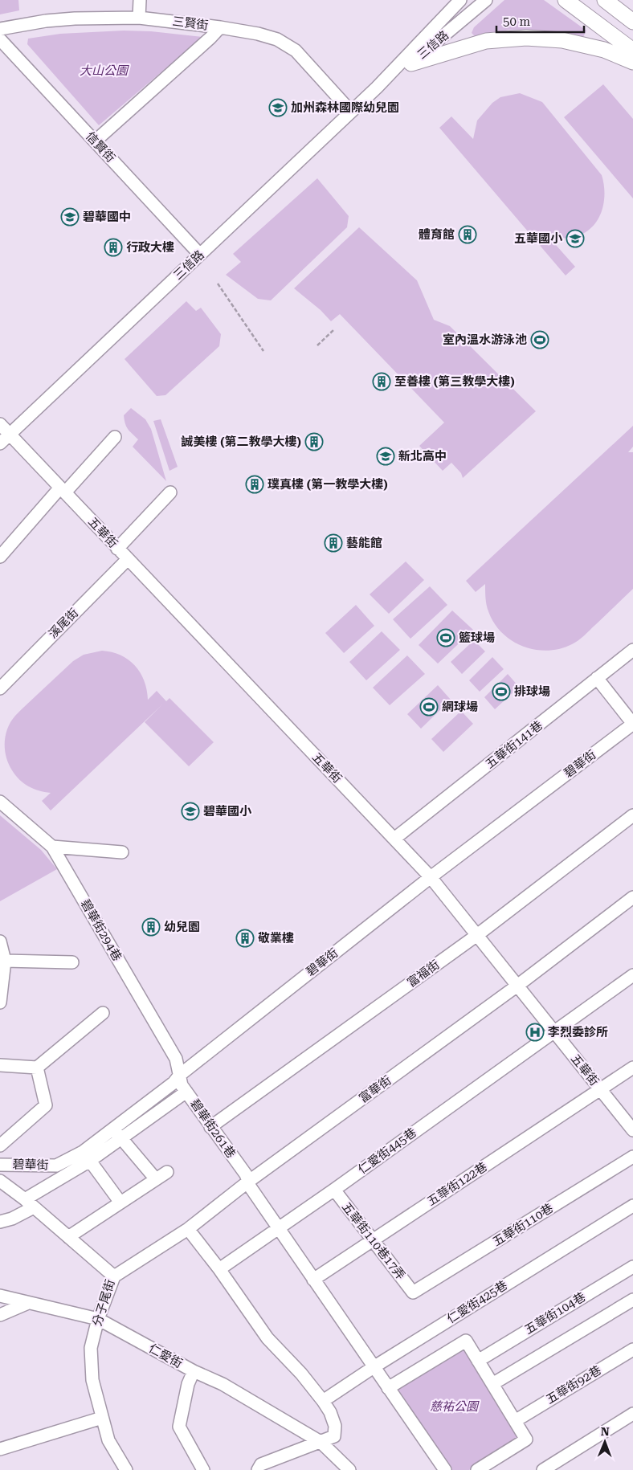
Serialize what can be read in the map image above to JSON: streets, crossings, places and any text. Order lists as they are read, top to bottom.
{
  "streets": {
    "street": [
      "三賢街",
      "三信路",
      "信賢街",
      "五華街",
      "溪尾街",
      "五華街141巷",
      "碧華街",
      "碧華街294巷",
      "富福街",
      "富華街",
      "碧華街261巷",
      "仁愛街445巷",
      "五華街122巷",
      "五華街110巷",
      "五華街110巷17弄",
      "仁愛街425巷",
      "分子尾街",
      "五華街104巷",
      "仁愛街",
      "五華街92巷"
    ]
  },
  "crossings": [
    ["三賢街", "三信路"],
    ["三信路", "信賢街"],
    ["三信路", "五華街"],
    ["五華街", "溪尾街"],
    ["五華街", "五華街141巷"],
    ["五華街", "碧華街"],
    ["五華街", "富福街"],
    ["五華街", "富華街"],
    ["五華街", "仁愛街445巷"],
    ["五華街", "五華街122巷"],
    ["碧華街", "碧華街294巷"],
    ["碧華街", "碧華街261巷"],
    ["碧華街294巷", "碧華街261巷"],
    ["富福街", "碧華街261巷"],
    ["富華街", "碧華街261巷"],
    ["富華街", "分子尾街"],
    ["碧華街261巷", "仁愛街445巷"],
    ["碧華街261巷", "五華街122巷"],
    ["碧華街261巷", "仁愛街425巷"],
    ["仁愛街445巷", "五華街110巷17弄"],
    ["五華街122巷", "五華街110巷17弄"],
    ["五華街110巷", "五華街110巷17弄"],
    ["分子尾街", "仁愛街"]
  ],
  "parks": ["大山公園", "慈祐公園"],
  "places": {
    "school or university": [
      "加州森林國際幼兒園",
      "碧華國中",
      "五華國小",
      "新北高中",
      "碧華國小"
    ],
    "building": [
      "體育館",
      "行政大樓",
      "至善樓 (第三教學大樓)",
      "誠美樓 (第二教學大樓)",
      "璞真樓 (第一教學大樓)",
      "藝能館",
      "幼兒園",
      "敬業樓"
    ],
    "sports": [
      "室內溫水游泳池",
      "籃球場",
      "排球場",
      "網球場"
    ],
    "hospital": ["李烈委診所"]
  },
  "scale_bar": "50 m",
  "north": "top"
}
